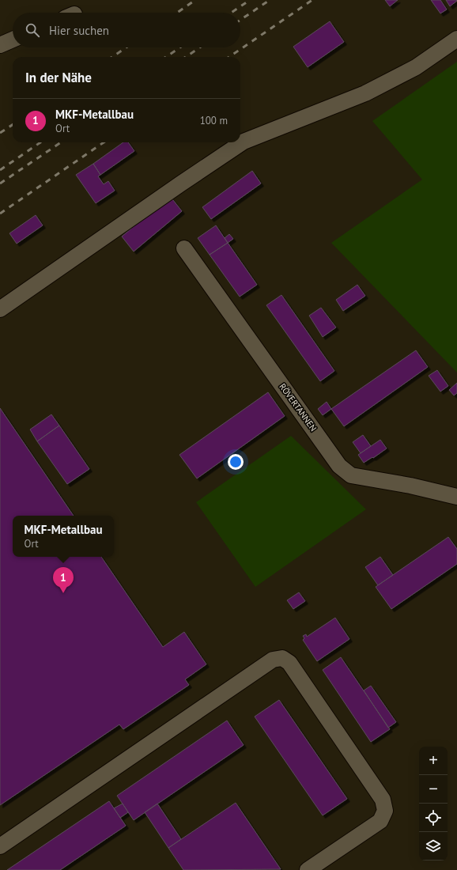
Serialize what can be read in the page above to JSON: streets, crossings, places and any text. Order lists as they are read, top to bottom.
{
  "streets": {
    "street": ["RÖVERTANNEN"]
  },
  "page": {
    "search": "Hier suchen",
    "heading": "In der Nähe",
    "list": [
      {
        "mark": "1",
        "name": "MKF-Metallbau",
        "note": "Ort",
        "value": "100 m"
      }
    ],
    "popup": ["MKF-Metallbau", "Ort"],
    "pins": "1",
    "map_buttons": ["+", "−"]
  }
}
